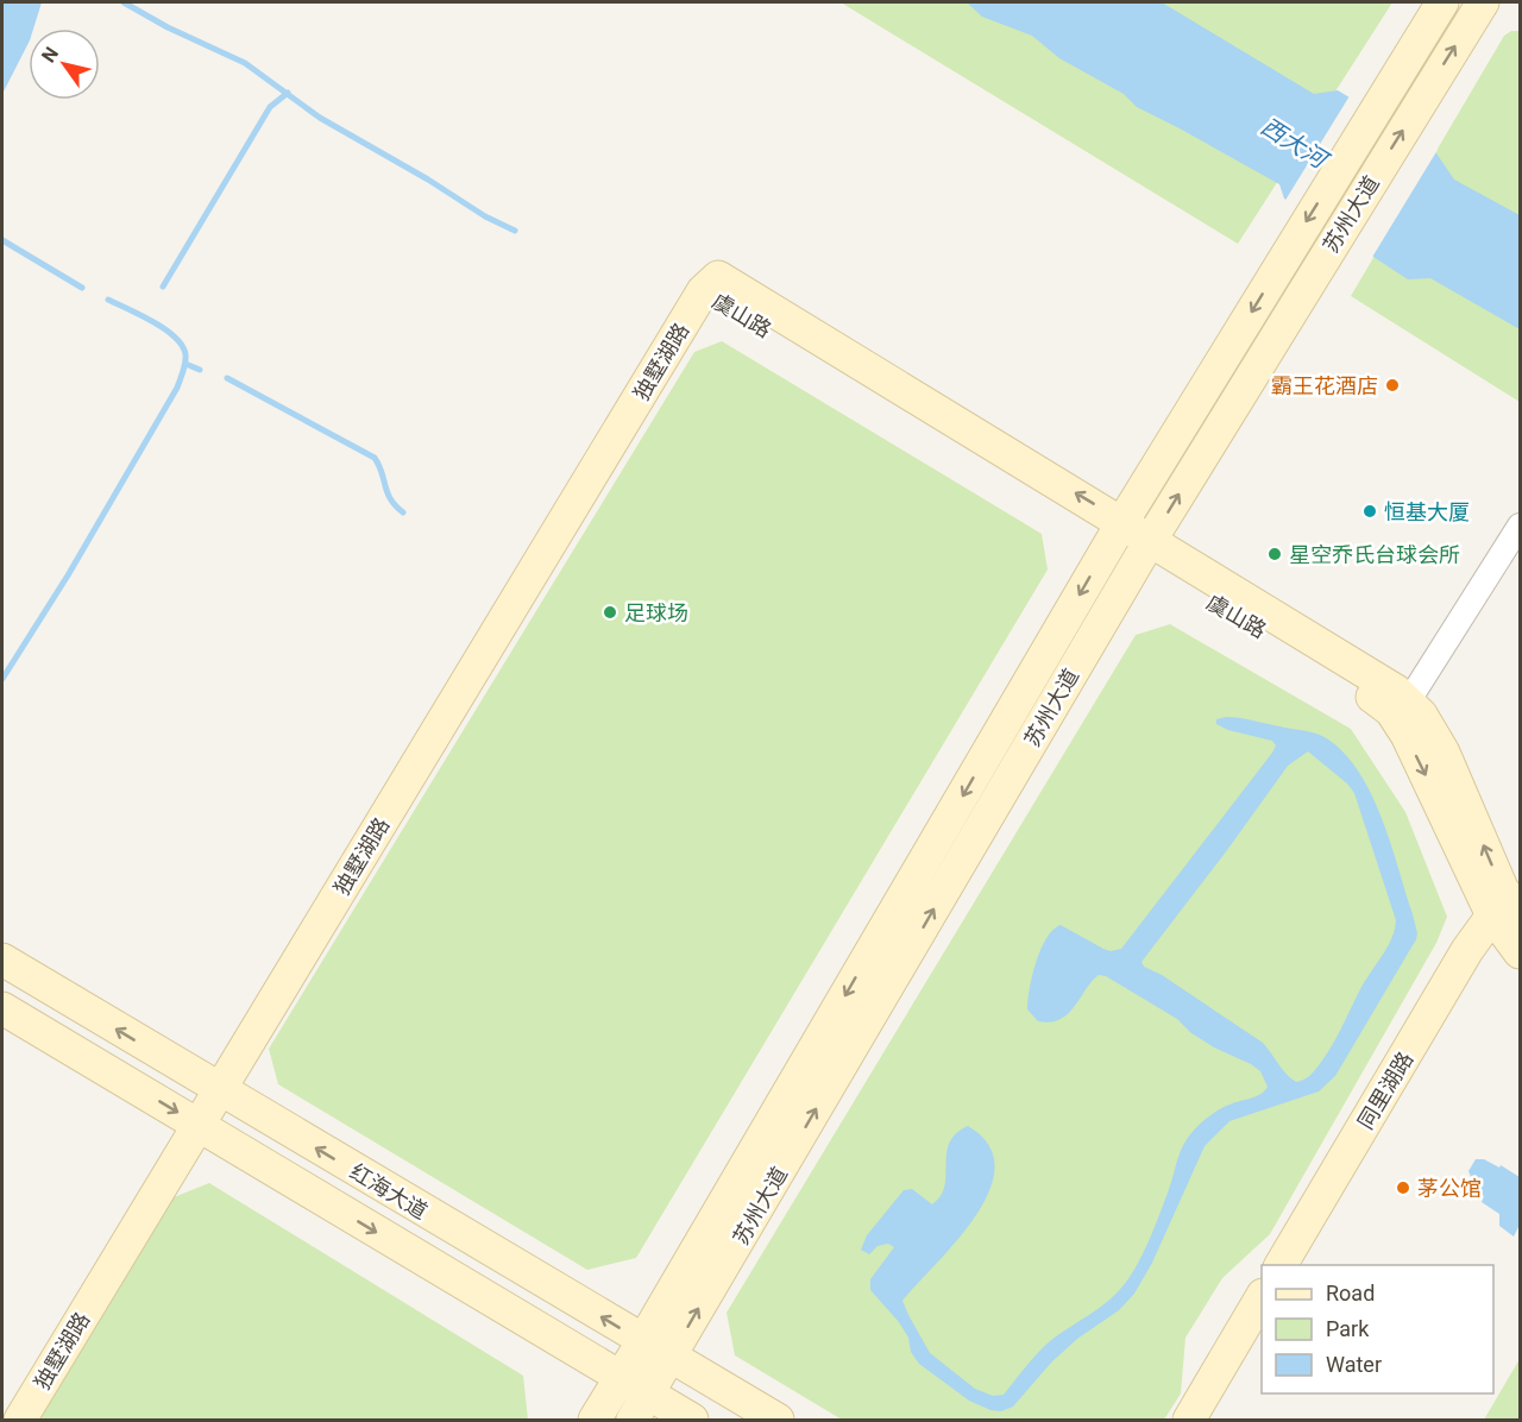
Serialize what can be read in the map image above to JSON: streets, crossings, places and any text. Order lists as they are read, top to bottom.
{
  "streets": {
    "street": [
      "苏州大道",
      "虞山路",
      "独墅湖路",
      "同里湖路",
      "红海大道"
    ]
  },
  "crossings": [
    ["苏州大道", "虞山路"],
    ["苏州大道", "红海大道"],
    ["虞山路", "独墅湖路"],
    ["虞山路", "同里湖路"],
    ["独墅湖路", "红海大道"]
  ],
  "water": ["西大河"],
  "places": [
    "霸王花酒店",
    "恒基大厦",
    "星空乔氏台球会所",
    "足球场",
    "茅公馆"
  ],
  "legend": ["Road", "Park", "Water"],
  "north": "top left"
}
